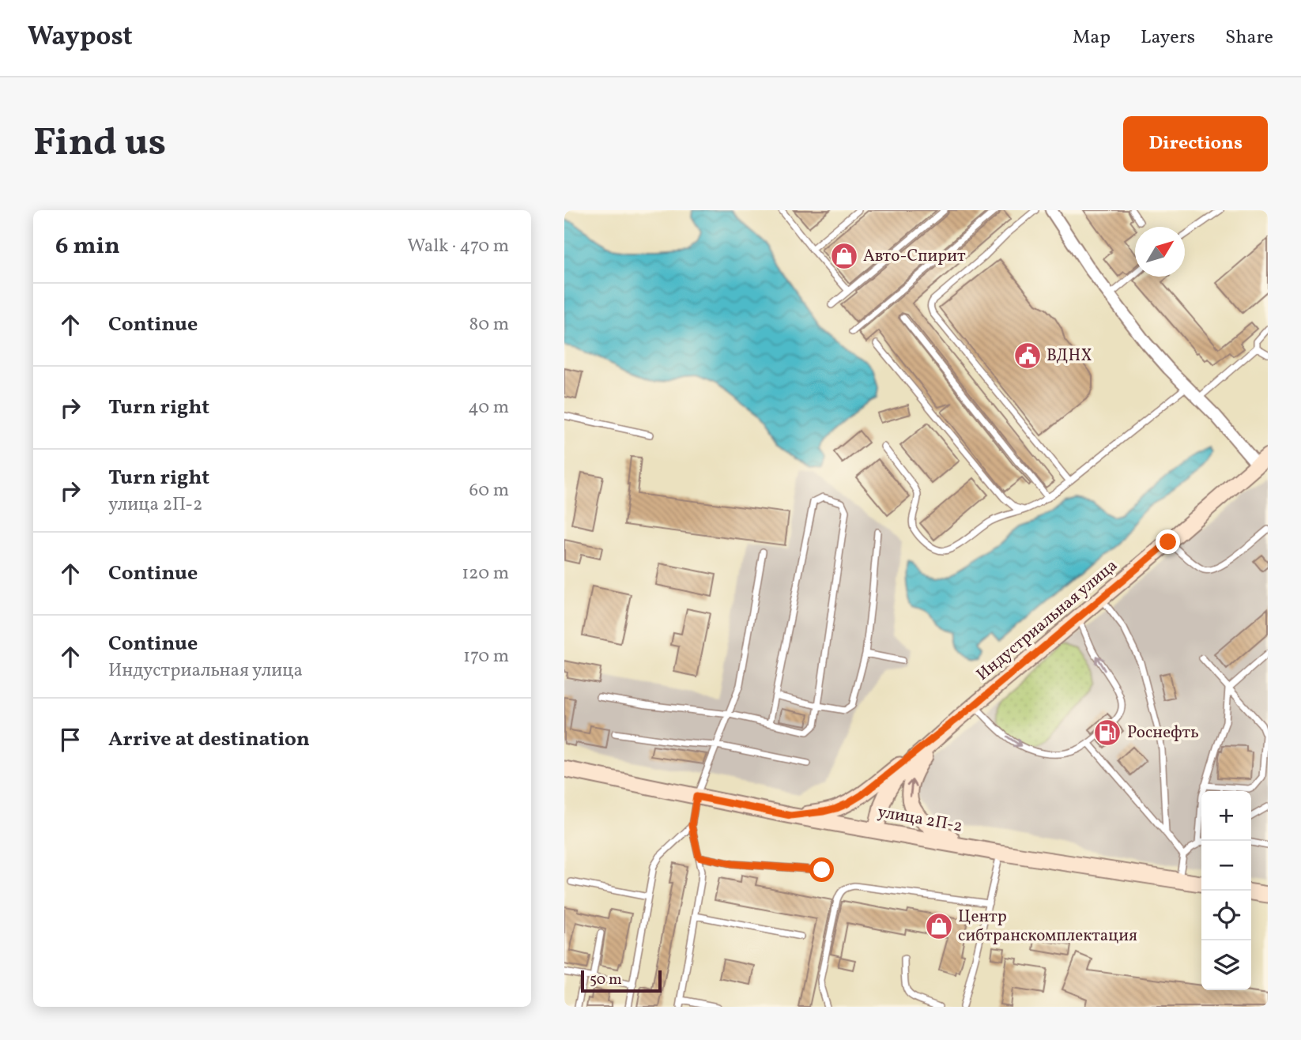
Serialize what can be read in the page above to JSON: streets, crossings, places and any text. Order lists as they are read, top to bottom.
{
  "streets": {
    "main road": ["Индустриальная улица", "улица 2П-2"]
  },
  "crossings": [
    ["Индустриальная улица", "улица 2П-2"]
  ],
  "places": {
    "shop": ["Авто-Спирит", "Центр сибтранскомплектация"],
    "public building": ["ВДНХ"],
    "fuel station": ["Роснефть"]
  },
  "scale_bar": "50 m",
  "north": "top right",
  "page": {
    "header": "Waypost",
    "nav": ["Map", "Layers", "Share"],
    "buttons": "Directions",
    "title": "Find us",
    "heading": ["6 min", "Walk · 470 m"],
    "list": [
      ["Continue", "80 m"],
      ["Turn right", "40 m"],
      ["Turn right", "улица 2П-2", "60 m"],
      ["Continue", "120 m"],
      ["Continue", "Индустриальная улица", "170 m"],
      "Arrive at destination"
    ],
    "map_buttons": ["+", "−"],
    "scale": "50 m"
  }
}
